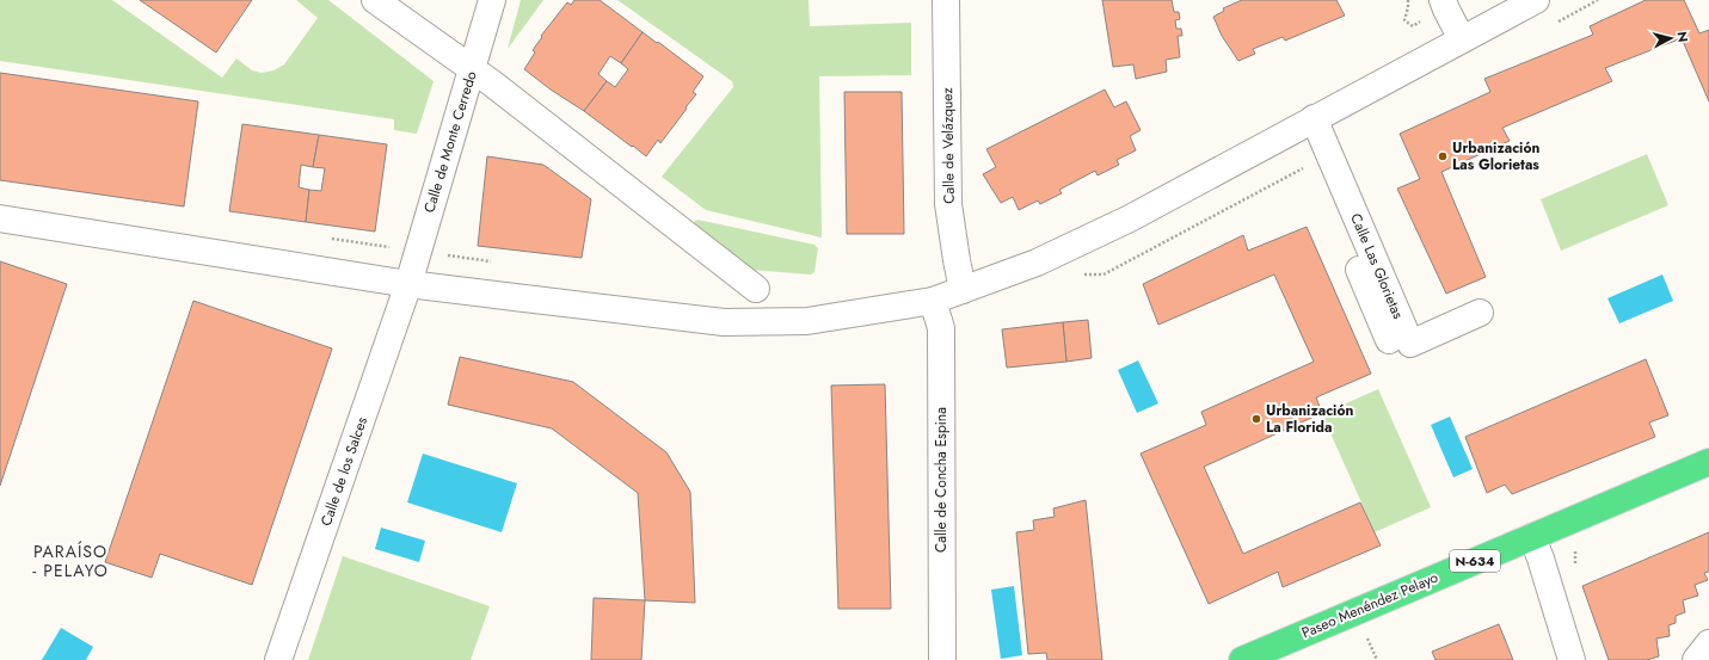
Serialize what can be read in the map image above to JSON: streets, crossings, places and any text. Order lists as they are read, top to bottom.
{
  "streets": {
    "highway": ["N-634", "Paseo Menéndez Pelayo"],
    "street": [
      "Calle de Monte Cerredo",
      "Calle de Velázquez",
      "Calle Las Glorietas",
      "Calle de los Salces",
      "Calle de Concha Espina"
    ]
  },
  "crossings": [
    ["Calle de Monte Cerredo", "Calle de los Salces"]
  ],
  "districts": ["PARAÍSO - PELAYO"],
  "places": ["Urbanización Las Glorietas", "Urbanización La Florida"],
  "north": "right"
}
